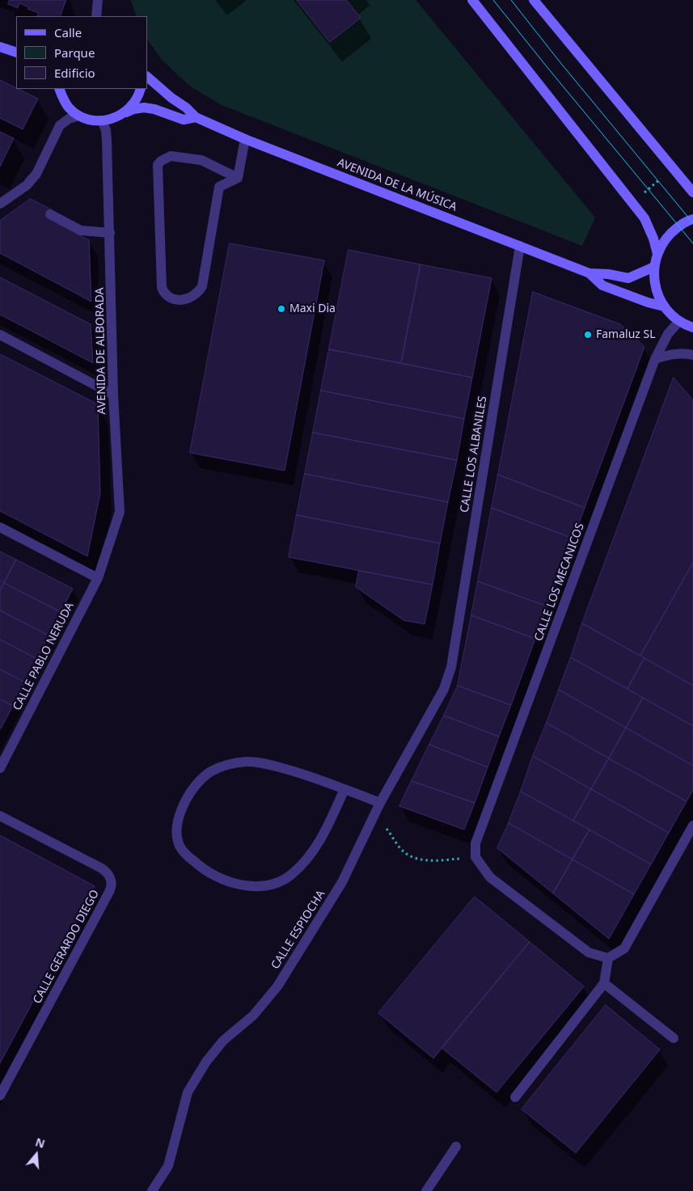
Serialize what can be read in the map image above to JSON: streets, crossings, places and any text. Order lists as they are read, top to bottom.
{
  "streets": {
    "street": [
      "AVENIDA DE LA MÚSICA",
      "AVENIDA DE ALBORADA",
      "CALLE LOS ALBANILES",
      "CALLE LOS MECANICOS",
      "CALLE PABLO NERUDA",
      "CALLE ESPIOCHA",
      "CALLE GERARDO DIEGO"
    ]
  },
  "crossings": [
    ["AVENIDA DE LA MÚSICA", "AVENIDA DE ALBORADA"],
    ["AVENIDA DE LA MÚSICA", "CALLE LOS ALBANILES"],
    ["AVENIDA DE ALBORADA", "CALLE PABLO NERUDA"],
    ["CALLE LOS ALBANILES", "CALLE ESPIOCHA"]
  ],
  "places": ["Maxi Dia", "Famaluz SL"],
  "legend": ["Calle", "Parque", "Edificio"],
  "north": "top"
}
